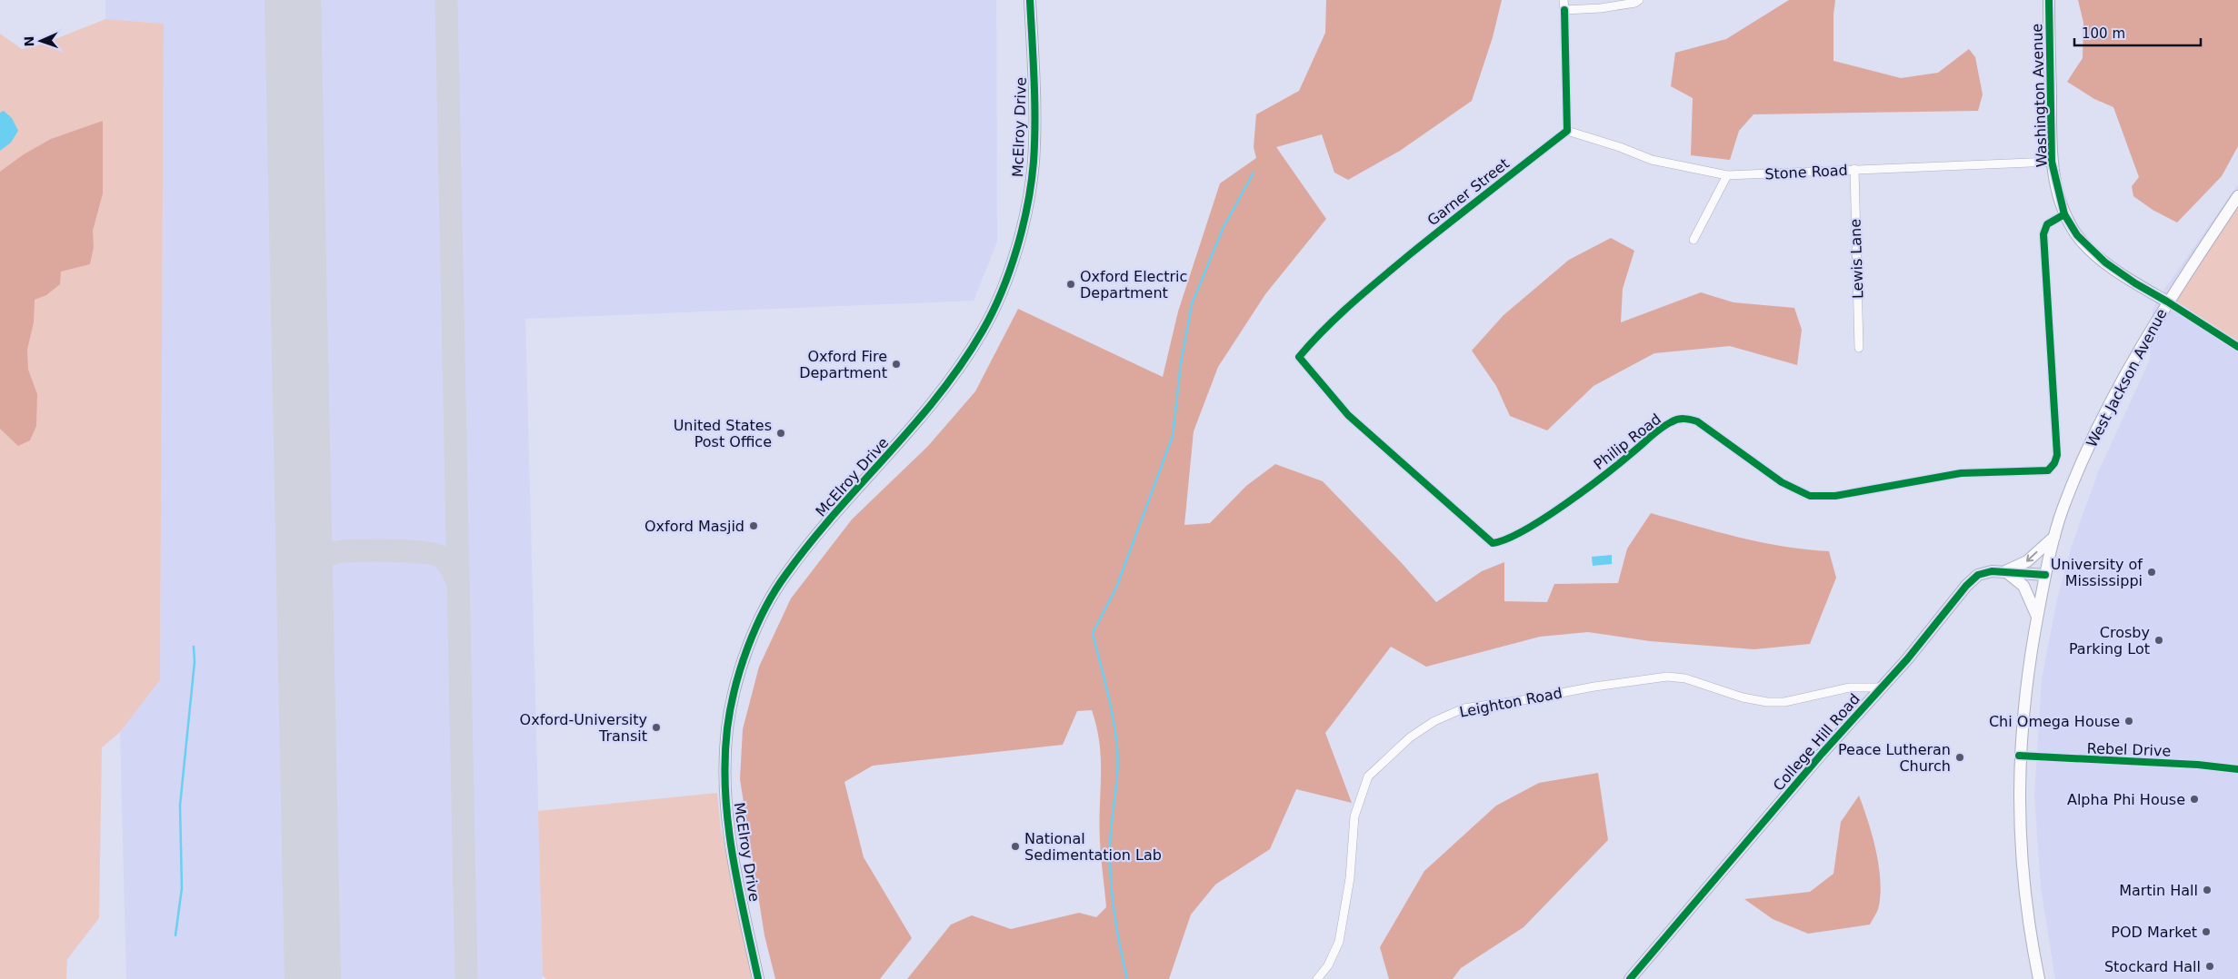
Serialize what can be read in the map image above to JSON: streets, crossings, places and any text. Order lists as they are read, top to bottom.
{
  "streets": {
    "street": [
      "Washington Avenue",
      "McElroy Drive",
      "Stone Road",
      "Garner Street",
      "Lewis Lane",
      "West Jackson Avenue",
      "Philip Road",
      "Leighton Road",
      "College Hill Road",
      "Rebel Drive"
    ]
  },
  "crossings": [
    ["Washington Avenue", "Stone Road"],
    ["Washington Avenue", "West Jackson Avenue"],
    ["Washington Avenue", "Philip Road"],
    ["Stone Road", "Garner Street"],
    ["Stone Road", "Lewis Lane"],
    ["Garner Street", "Philip Road"],
    ["West Jackson Avenue", "College Hill Road"],
    ["West Jackson Avenue", "Rebel Drive"],
    ["Leighton Road", "College Hill Road"]
  ],
  "places": [
    "Oxford Electric Department",
    "Oxford Fire Department",
    "United States Post Office",
    "Oxford Masjid",
    "University of Mississippi",
    "Crosby Parking Lot",
    "Chi Omega House",
    "Oxford-University Transit",
    "Peace Lutheran Church",
    "Alpha Phi House",
    "National Sedimentation Lab",
    "Martin Hall",
    "POD Market",
    "Stockard Hall"
  ],
  "scale_bar": "100 m",
  "north": "left"
}
